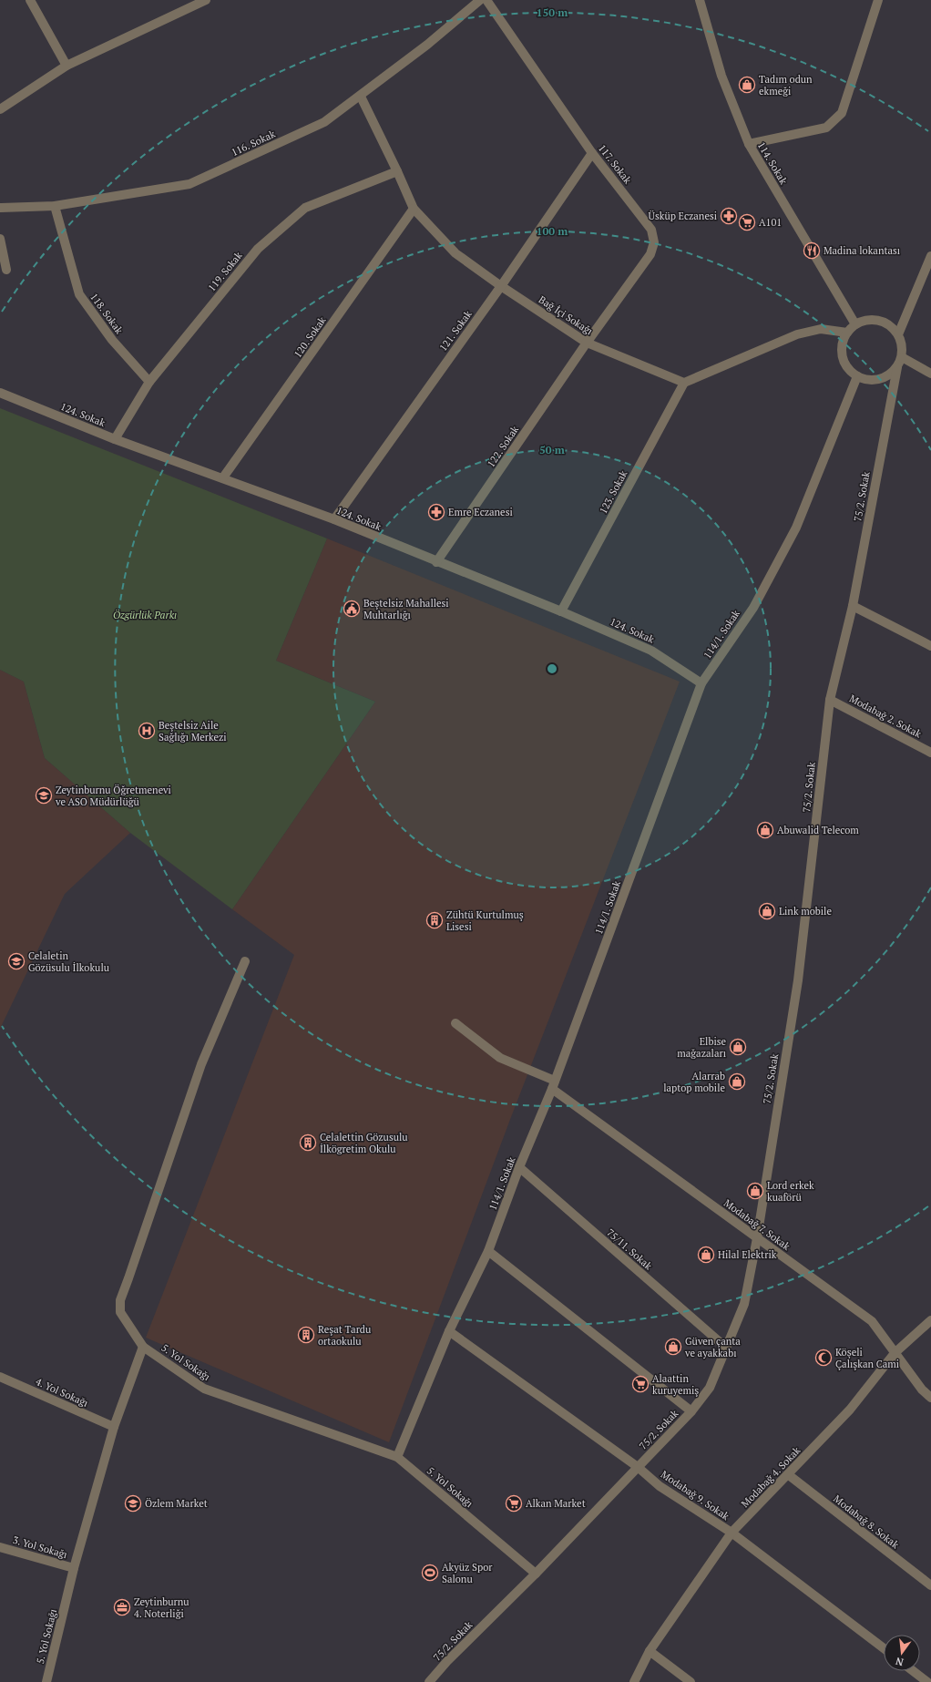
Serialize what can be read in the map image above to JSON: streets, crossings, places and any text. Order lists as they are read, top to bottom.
{
  "streets": {
    "street": [
      "116. Sokak",
      "114. Sokak",
      "117. Sokak",
      "119. Sokak",
      "118. Sokak",
      "Bağ İçi Sokağı",
      "121. Sokak",
      "120. Sokak",
      "124. Sokak",
      "122. Sokak",
      "123. Sokak",
      "75/2. Sokak",
      "114/1. Sokak",
      "Modabağ 2. Sokak",
      "Modabağ 7. Sokak",
      "75/11. Sokak",
      "5. Yol Sokağı",
      "4. Yol Sokağı",
      "Modabağ 4. Sokak",
      "Modabağ 9. Sokak",
      "Modabağ 8. Sokak",
      "3. Yol Sokağı"
    ]
  },
  "crossings": [
    ["116. Sokak", "118. Sokak"],
    ["116. Sokak", "Bağ İçi Sokağı"],
    ["114. Sokak", "75/2. Sokak"],
    ["114. Sokak", "114/1. Sokak"],
    ["117. Sokak", "Bağ İçi Sokağı"],
    ["117. Sokak", "121. Sokak"],
    ["117. Sokak", "122. Sokak"],
    ["119. Sokak", "118. Sokak"],
    ["119. Sokak", "Bağ İçi Sokağı"],
    ["119. Sokak", "124. Sokak"],
    ["Bağ İçi Sokağı", "121. Sokak"],
    ["Bağ İçi Sokağı", "120. Sokak"],
    ["Bağ İçi Sokağı", "122. Sokak"],
    ["Bağ İçi Sokağı", "123. Sokak"],
    ["121. Sokak", "124. Sokak"],
    ["120. Sokak", "124. Sokak"],
    ["124. Sokak", "122. Sokak"],
    ["124. Sokak", "123. Sokak"],
    ["124. Sokak", "114/1. Sokak"],
    ["75/2. Sokak", "114/1. Sokak"],
    ["75/2. Sokak", "Modabağ 2. Sokak"],
    ["75/2. Sokak", "Modabağ 7. Sokak"],
    ["75/2. Sokak", "75/11. Sokak"],
    ["75/2. Sokak", "5. Yol Sokağı"],
    ["75/2. Sokak", "Modabağ 9. Sokak"],
    ["114/1. Sokak", "Modabağ 7. Sokak"],
    ["114/1. Sokak", "75/11. Sokak"],
    ["114/1. Sokak", "5. Yol Sokağı"],
    ["114/1. Sokak", "Modabağ 9. Sokak"],
    ["Modabağ 7. Sokak", "Modabağ 4. Sokak"],
    ["5. Yol Sokağı", "4. Yol Sokağı"],
    ["5. Yol Sokağı", "3. Yol Sokağı"],
    ["Modabağ 4. Sokak", "Modabağ 9. Sokak"],
    ["Modabağ 4. Sokak", "Modabağ 8. Sokak"]
  ],
  "parks": ["Özgürlük Parkı"],
  "places": {
    "shop": [
      "Tadım odun ekmeği",
      "Abuwalid Telecom",
      "Link mobile",
      "Elbise mağazaları",
      "Alarrab laptop mobile",
      "Lord erkek kuaförü",
      "Hilal Elektrik",
      "Güven çanta ve ayakkabı"
    ],
    "pharmacy": ["Üsküp Eczanesi", "Emre Eczanesi"],
    "supermarket": ["A101", "Alaattin kuruyemiş", "Alkan Market"],
    "restaurant": ["Madina lokantası"],
    "public building": ["Beştelsiz Mahallesi Muhtarlığı"],
    "hospital": ["Beştelsiz Aile Sağlığı Merkezi"],
    "school or university": ["Zeytinburnu Öğretmenevi ve ASO Müdürlüğü", "Celaletin Gözüsulu İlkokulu", "Özlem Market"],
    "building": ["Zühtü Kurtulmuş Lisesi", "Celalettin Gözusulu İlkögretim Okulu", "Reşat Tardu ortaokulu"],
    "mosque": ["Köşeli Çalışkan Cami"],
    "sports": ["Akyüz Spor Salonu"],
    "office": ["Zeytinburnu 4. Noterliği"]
  },
  "north": "bottom",
  "rings": ["150 m", "100 m", "50 m"]
}
